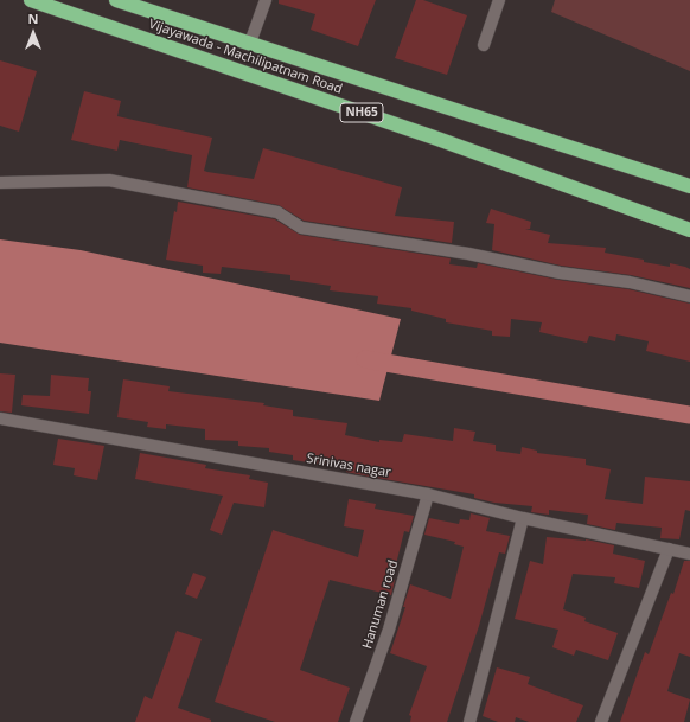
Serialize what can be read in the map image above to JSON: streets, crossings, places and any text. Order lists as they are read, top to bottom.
{
  "streets": {
    "highway": ["Vijayawada - Machilipatnam Road", "NH65"],
    "street": ["Srinivas nagar", "Hanuman road"]
  },
  "crossings": [
    ["Srinivas nagar", "Hanuman road"]
  ],
  "north": "top"
}
